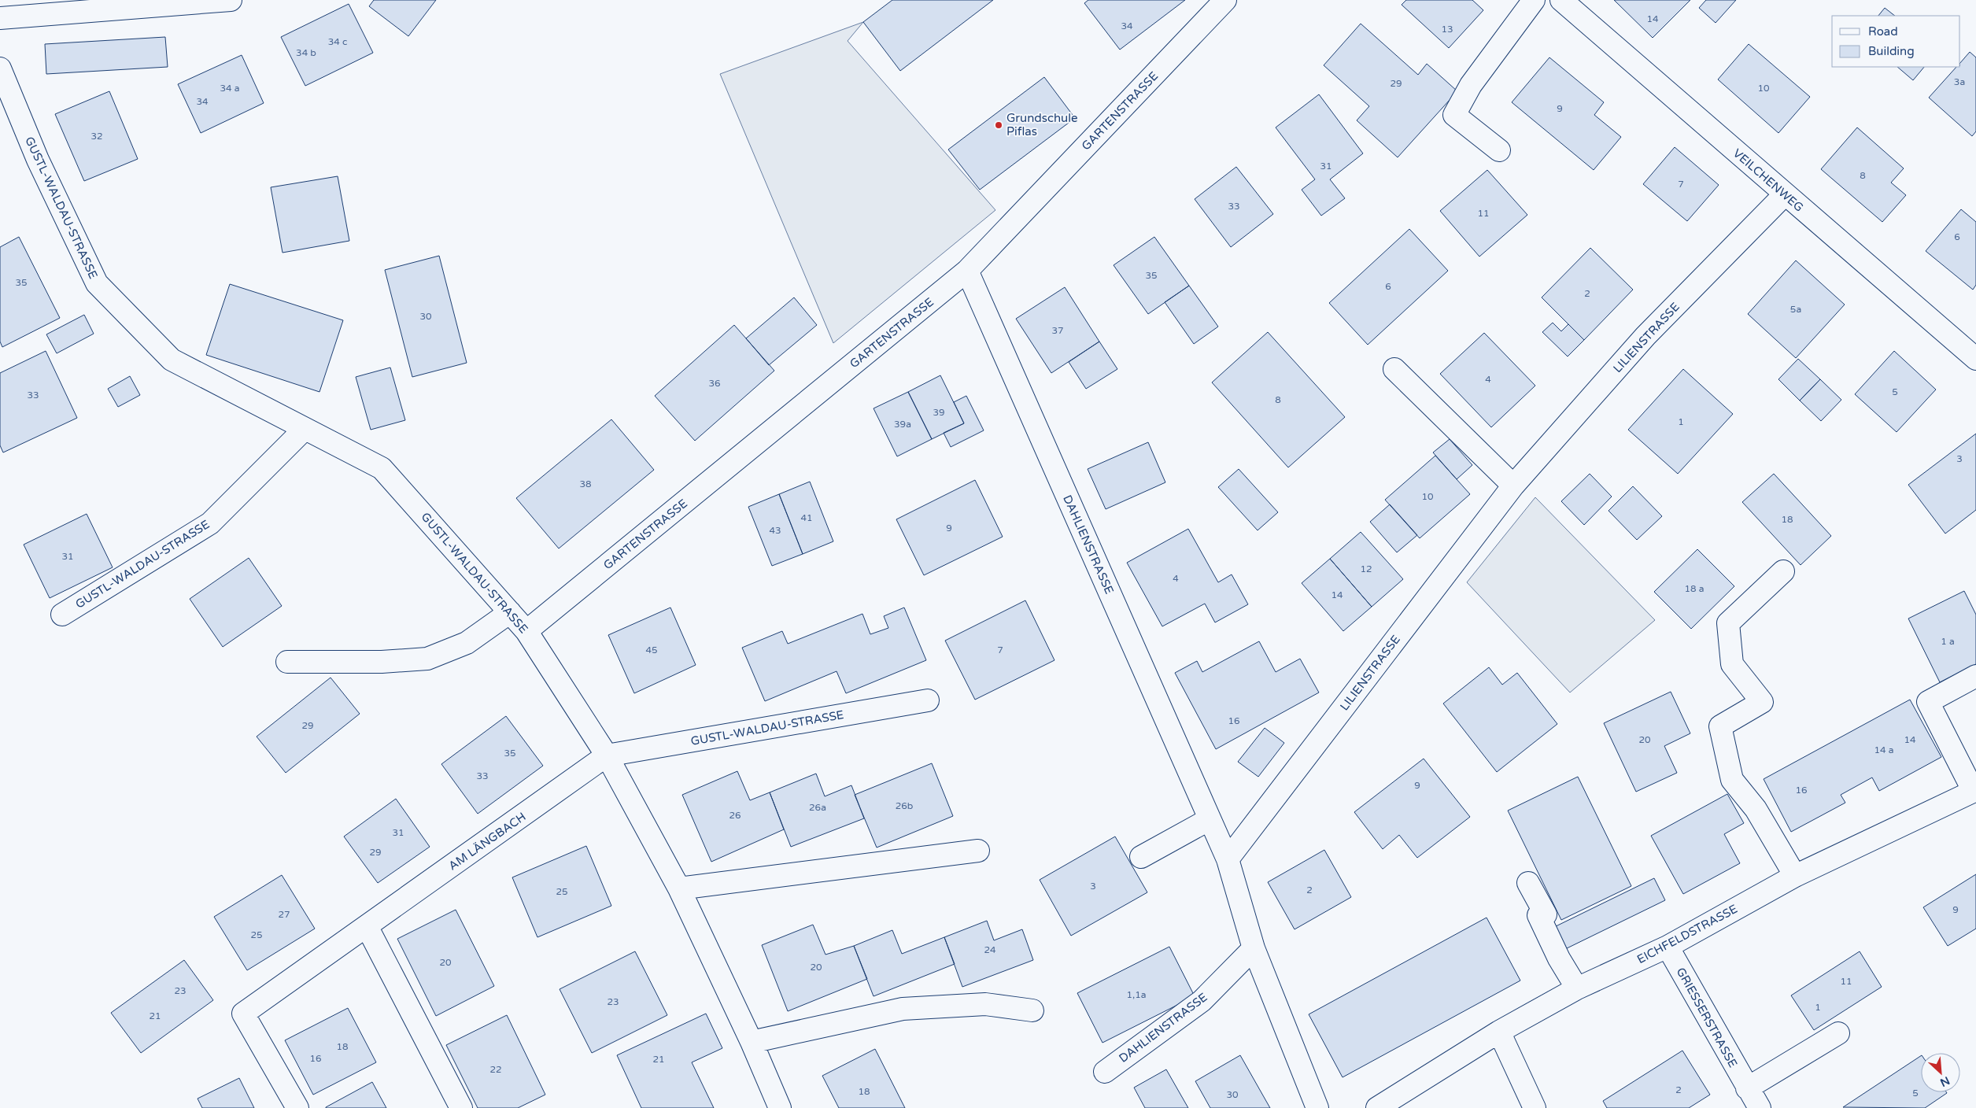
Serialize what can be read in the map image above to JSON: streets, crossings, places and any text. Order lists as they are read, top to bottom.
{
  "streets": {
    "street": [
      "GARTENSTRASSE",
      "VEILCHENWEG",
      "GUSTL-WALDAU-STRASSE",
      "LILIENSTRASSE",
      "DAHLIENSTRASSE",
      "AM LÄNGBACH",
      "EICHFELDSTRASSE",
      "GRIESSERSTRASSE"
    ]
  },
  "crossings": [
    ["GARTENSTRASSE", "GUSTL-WALDAU-STRASSE"],
    ["GARTENSTRASSE", "DAHLIENSTRASSE"],
    ["VEILCHENWEG", "LILIENSTRASSE"],
    ["GUSTL-WALDAU-STRASSE", "AM LÄNGBACH"],
    ["LILIENSTRASSE", "DAHLIENSTRASSE"],
    ["EICHFELDSTRASSE", "GRIESSERSTRASSE"]
  ],
  "places": ["Grundschule Piflas"],
  "house_numbers": [
    "14",
    "34",
    "13",
    "34 c",
    "34 b",
    "3a",
    "29",
    "34 a",
    "10",
    "34",
    "9",
    "32",
    "31",
    "8",
    "7",
    "33",
    "11",
    "6",
    "35",
    "35",
    "6",
    "2",
    "5a",
    "30",
    "37",
    "4",
    "36",
    "5",
    "33",
    "8",
    "39",
    "1",
    "39a",
    "3",
    "38",
    "10",
    "41",
    "18",
    "9",
    "43",
    "31",
    "12",
    "4",
    "18 a",
    "14",
    "1 a",
    "45",
    "7",
    "16",
    "29",
    "20",
    "14",
    "14 a",
    "35",
    "33",
    "9",
    "16",
    "26b",
    "26a",
    "26",
    "31",
    "29",
    "3",
    "2",
    "25",
    "9",
    "27",
    "25",
    "24",
    "20",
    "20",
    "11",
    "23",
    "1,1a",
    "23",
    "1",
    "21",
    "18",
    "16",
    "21",
    "22",
    "2",
    "18",
    "5",
    "30"
  ],
  "legend": ["Road", "Building"],
  "north": "bottom right"
}
